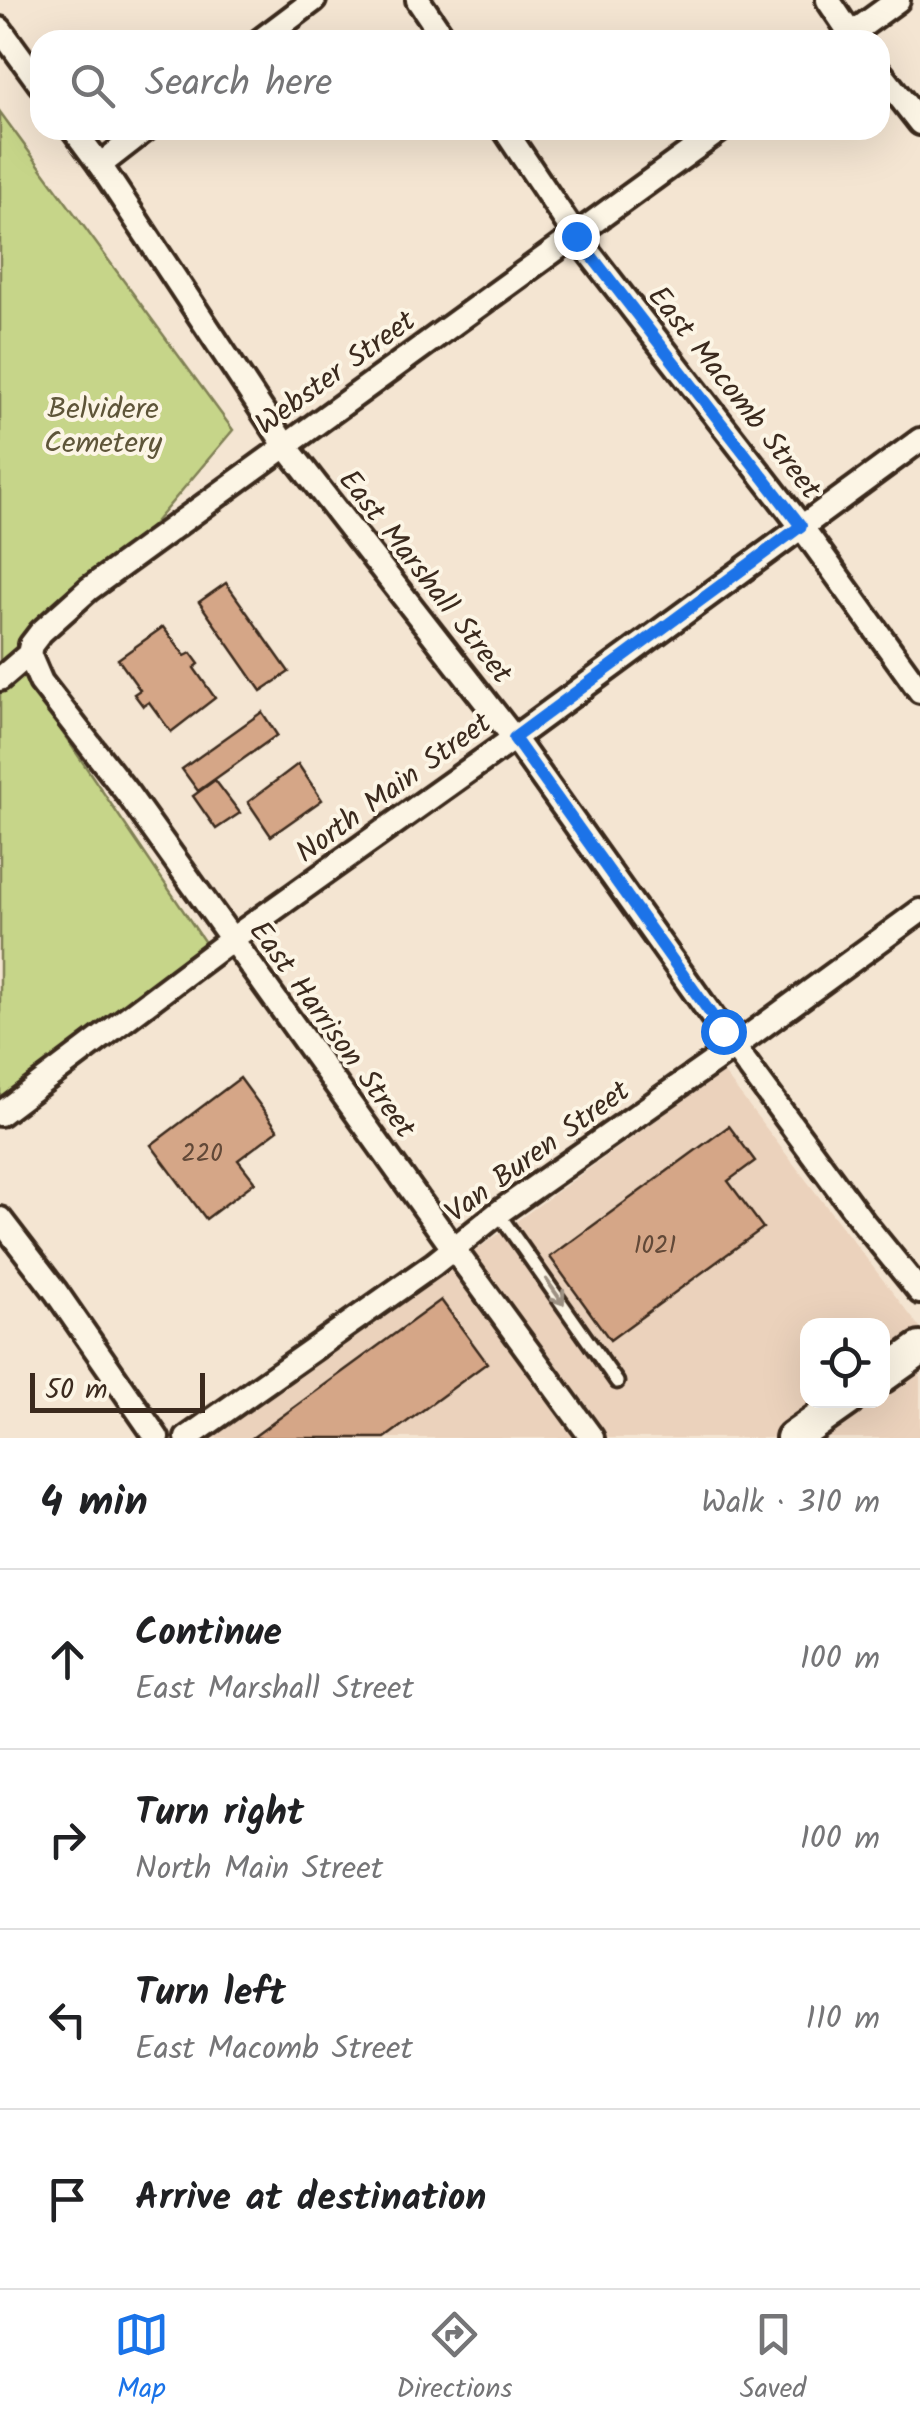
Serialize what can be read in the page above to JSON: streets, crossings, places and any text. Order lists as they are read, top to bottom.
{
  "streets": {
    "street": [
      "Webster Street",
      "East Macomb Street",
      "East Marshall Street",
      "North Main Street",
      "East Harrison Street",
      "Van Buren Street"
    ]
  },
  "crossings": [
    ["Webster Street", "East Macomb Street"],
    ["Webster Street", "East Marshall Street"],
    ["Webster Street", "East Harrison Street"],
    ["East Macomb Street", "North Main Street"],
    ["East Marshall Street", "North Main Street"],
    ["East Marshall Street", "Van Buren Street"],
    ["North Main Street", "East Harrison Street"],
    ["East Harrison Street", "Van Buren Street"]
  ],
  "parks": ["Belvidere Cemetery"],
  "house_numbers": ["220", "1021"],
  "scale_bar": "50 m",
  "page": {
    "search": "Search here",
    "scale": "50 m",
    "heading": ["4 min", "Walk · 310 m"],
    "list": [
      ["Continue", "East Marshall Street", "100 m"],
      ["Turn right", "North Main Street", "100 m"],
      ["Turn left", "East Macomb Street", "110 m"],
      "Arrive at destination"
    ],
    "nav": ["Map", "Directions", "Saved"]
  }
}
